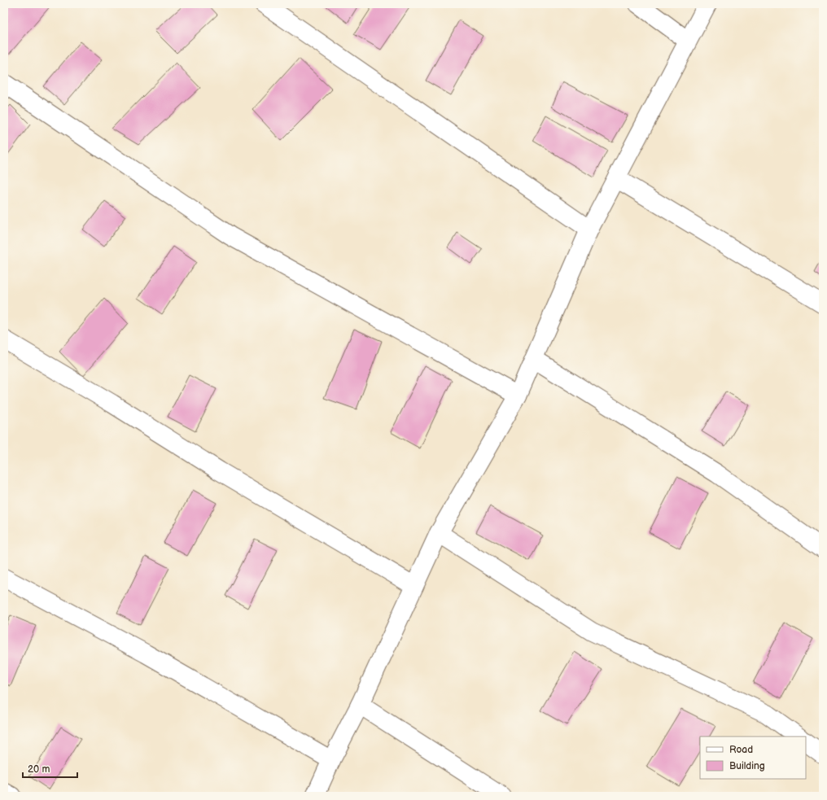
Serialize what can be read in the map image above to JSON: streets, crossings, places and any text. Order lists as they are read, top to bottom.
{
  "legend": ["Road", "Building"],
  "scale_bar": "20 m"
}
